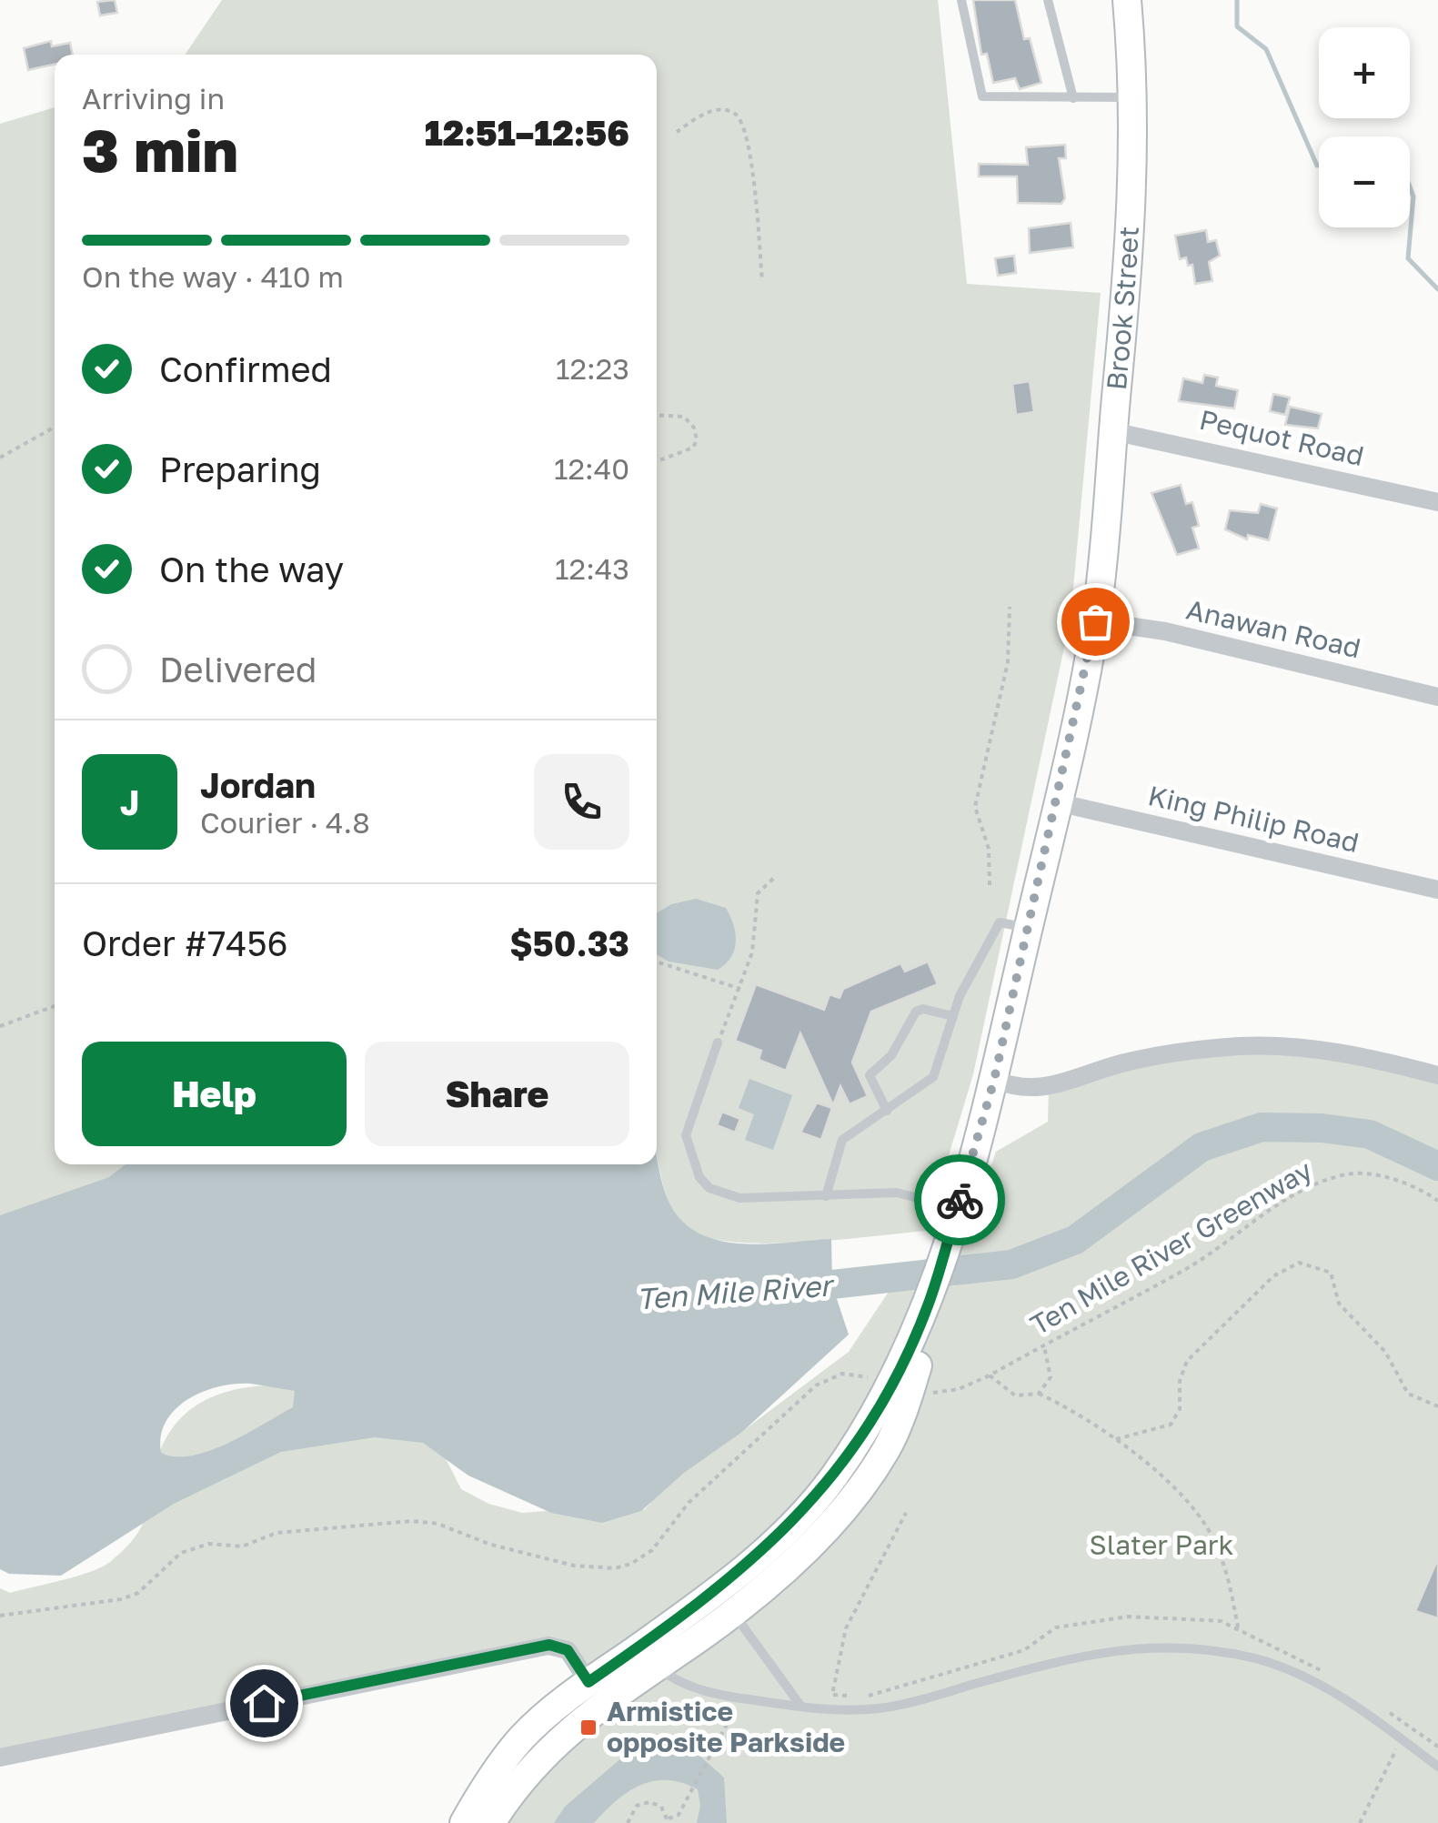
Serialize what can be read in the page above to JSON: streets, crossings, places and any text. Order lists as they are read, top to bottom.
{
  "streets": {
    "main road": ["Brook Street"],
    "street": ["Pequot Road", "Anawan Road", "King Philip Road"],
    "path": ["Ten Mile River Greenway"]
  },
  "crossings": [
    ["Brook Street", "Pequot Road"],
    ["Brook Street", "Anawan Road"],
    ["Brook Street", "King Philip Road"],
    ["Brook Street", "Ten Mile River Greenway"]
  ],
  "water": ["Ten Mile River"],
  "parks": ["Slater Park"],
  "places": {
    "transit": ["Armistice opposite Parkside"]
  },
  "page": {
    "map_buttons": ["+", "−"],
    "heading": ["3 min", "Arriving in", "12:51–12:56"],
    "panel": [
      "Jordan",
      "Courier · 4.8",
      "Order #7456",
      "$50.33"
    ],
    "bar": "On the way · 410 m",
    "list": [
      ["Confirmed", "12:23"],
      ["Preparing", "12:40"],
      ["On the way", "12:43"],
      "Delivered"
    ],
    "round": "J",
    "buttons": ["Help", "Share"]
  }
}
